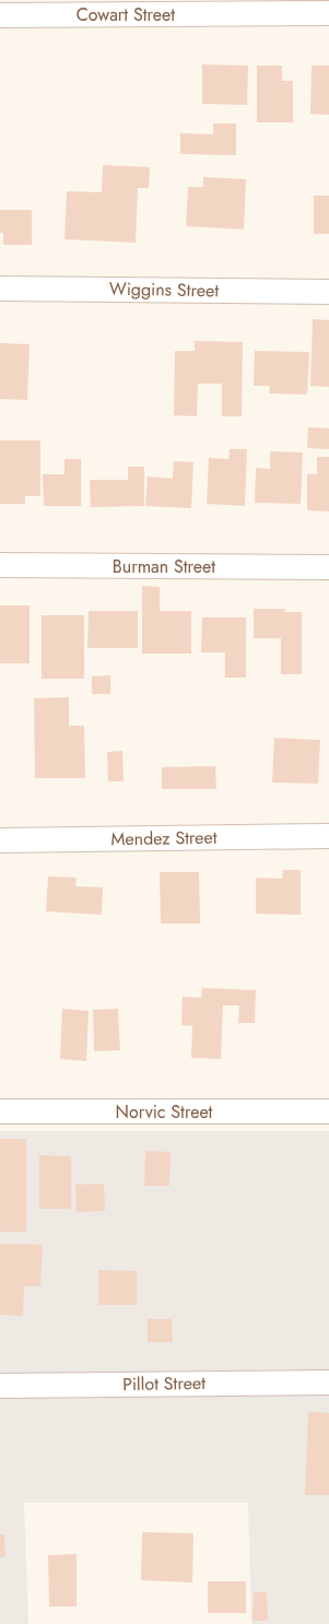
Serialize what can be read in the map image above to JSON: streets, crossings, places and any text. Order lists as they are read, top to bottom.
{
  "streets": {
    "street": [
      "Cowart Street",
      "Wiggins Street",
      "Burman Street",
      "Mendez Street",
      "Norvic Street",
      "Pillot Street"
    ]
  }
}
